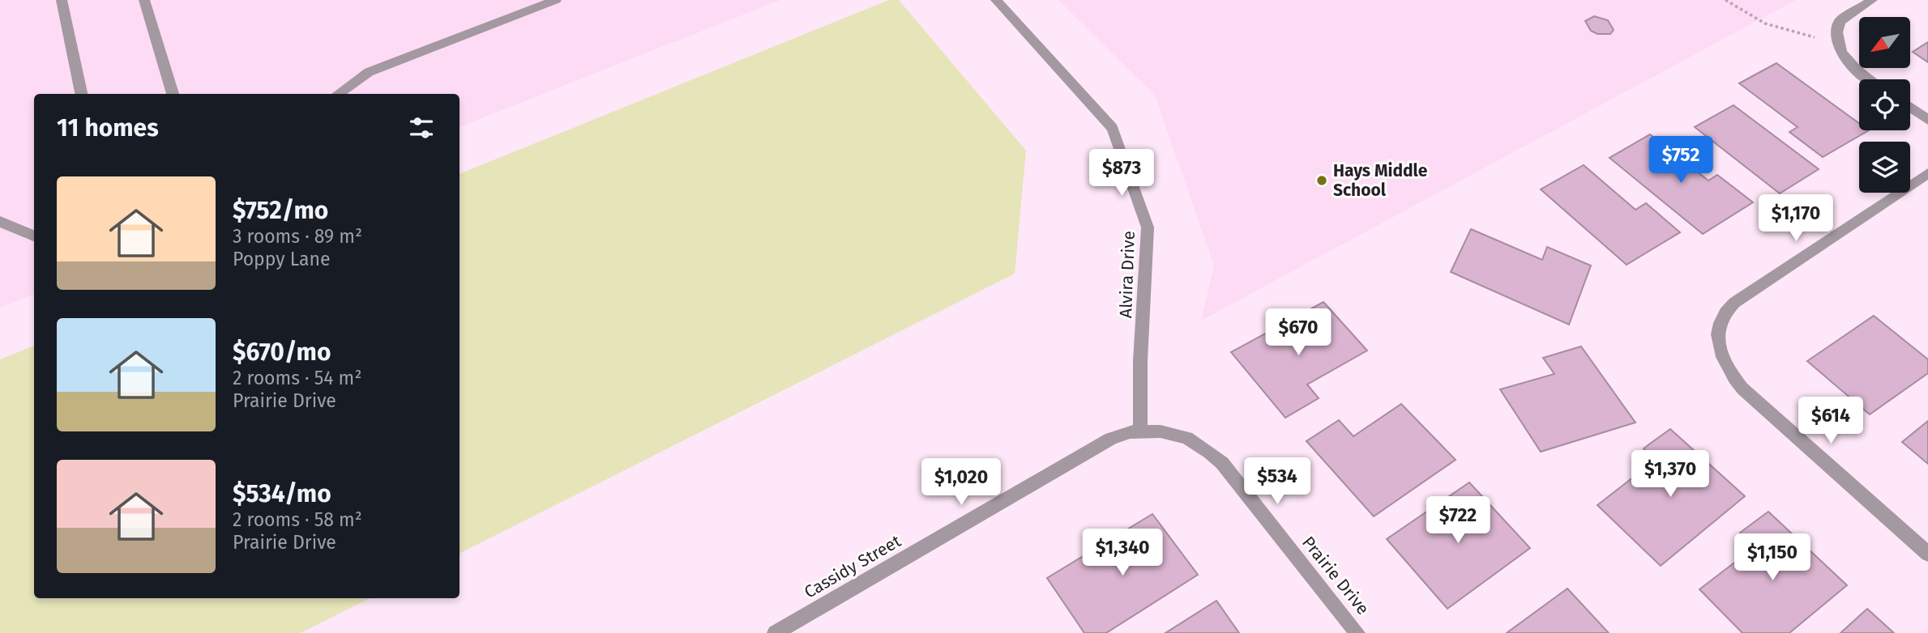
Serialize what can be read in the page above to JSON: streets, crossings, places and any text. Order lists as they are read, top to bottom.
{
  "streets": {
    "street": ["Alvira Drive", "Cassidy Street", "Prairie Drive"]
  },
  "crossings": [
    ["Alvira Drive", "Cassidy Street"],
    ["Cassidy Street", "Prairie Drive"]
  ],
  "places": ["Hays Middle School"],
  "north": "bottom left",
  "page": {
    "heading": "11 homes",
    "price": [
      "$752",
      "$873",
      "$1,170",
      "$670",
      "$614",
      "$1,370",
      "$534",
      "$1,020",
      "$722",
      "$1,340",
      "$1,150"
    ],
    "list": [
      {
        "name": "$752/mo",
        "note": "3 rooms · 89 m² · Poppy Lane"
      },
      {
        "name": "$670/mo",
        "note": "2 rooms · 54 m² · Prairie Drive"
      },
      {
        "name": "$534/mo",
        "note": "2 rooms · 58 m² · Prairie Drive"
      }
    ]
  }
}
